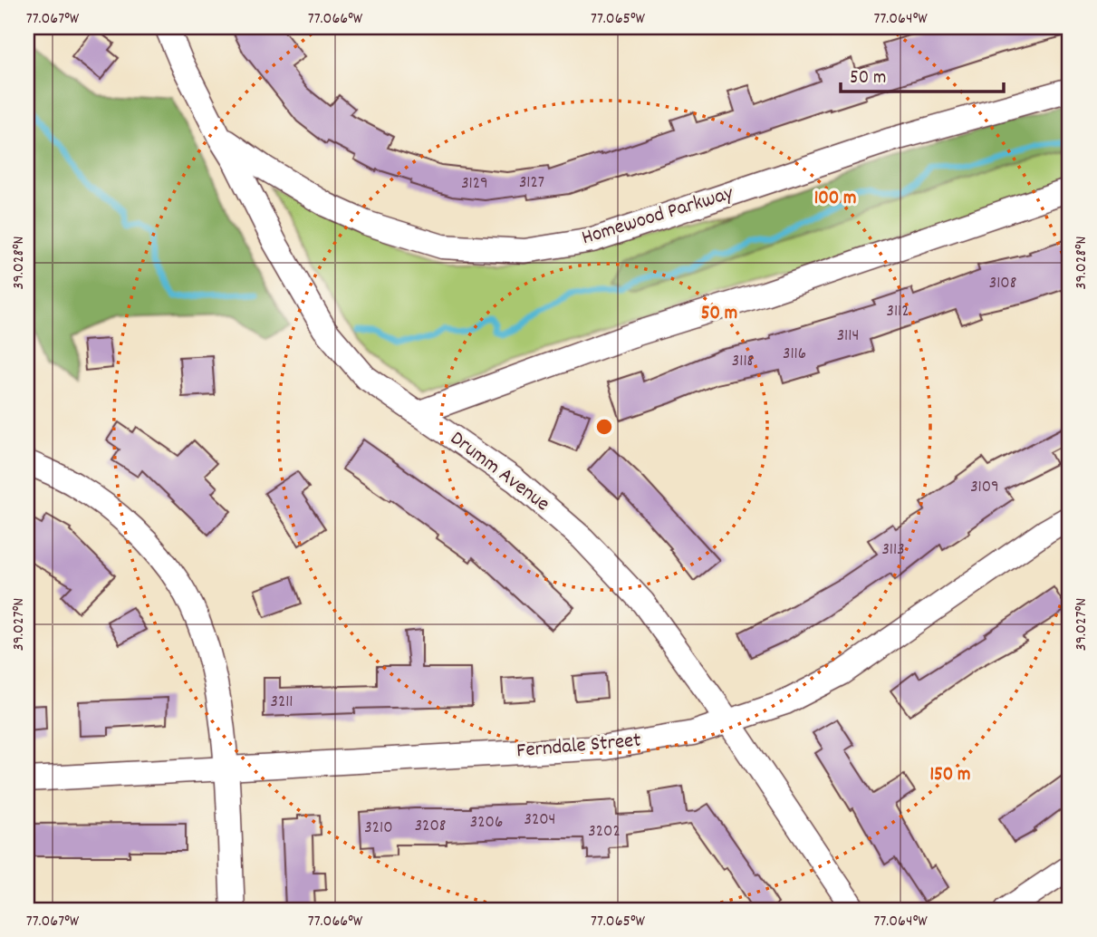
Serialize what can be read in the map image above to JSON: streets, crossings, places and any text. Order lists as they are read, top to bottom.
{
  "streets": {
    "street": ["Homewood Parkway", "Drumm Avenue", "Ferndale Street"]
  },
  "crossings": [
    ["Homewood Parkway", "Drumm Avenue"],
    ["Drumm Avenue", "Ferndale Street"]
  ],
  "house_numbers": [
    "3127",
    "3129",
    "3108",
    "3112",
    "3114",
    "3116",
    "3118",
    "3109",
    "3113",
    "3211",
    "3204",
    "3206",
    "3208",
    "3210",
    "3202"
  ],
  "scale_bar": "50 m",
  "coordinates": [
    "77.067°W",
    "77.066°W",
    "77.065°W",
    "77.064°W",
    "39.028°N",
    "39.027°N"
  ],
  "rings": ["100 m", "50 m", "150 m"]
}
